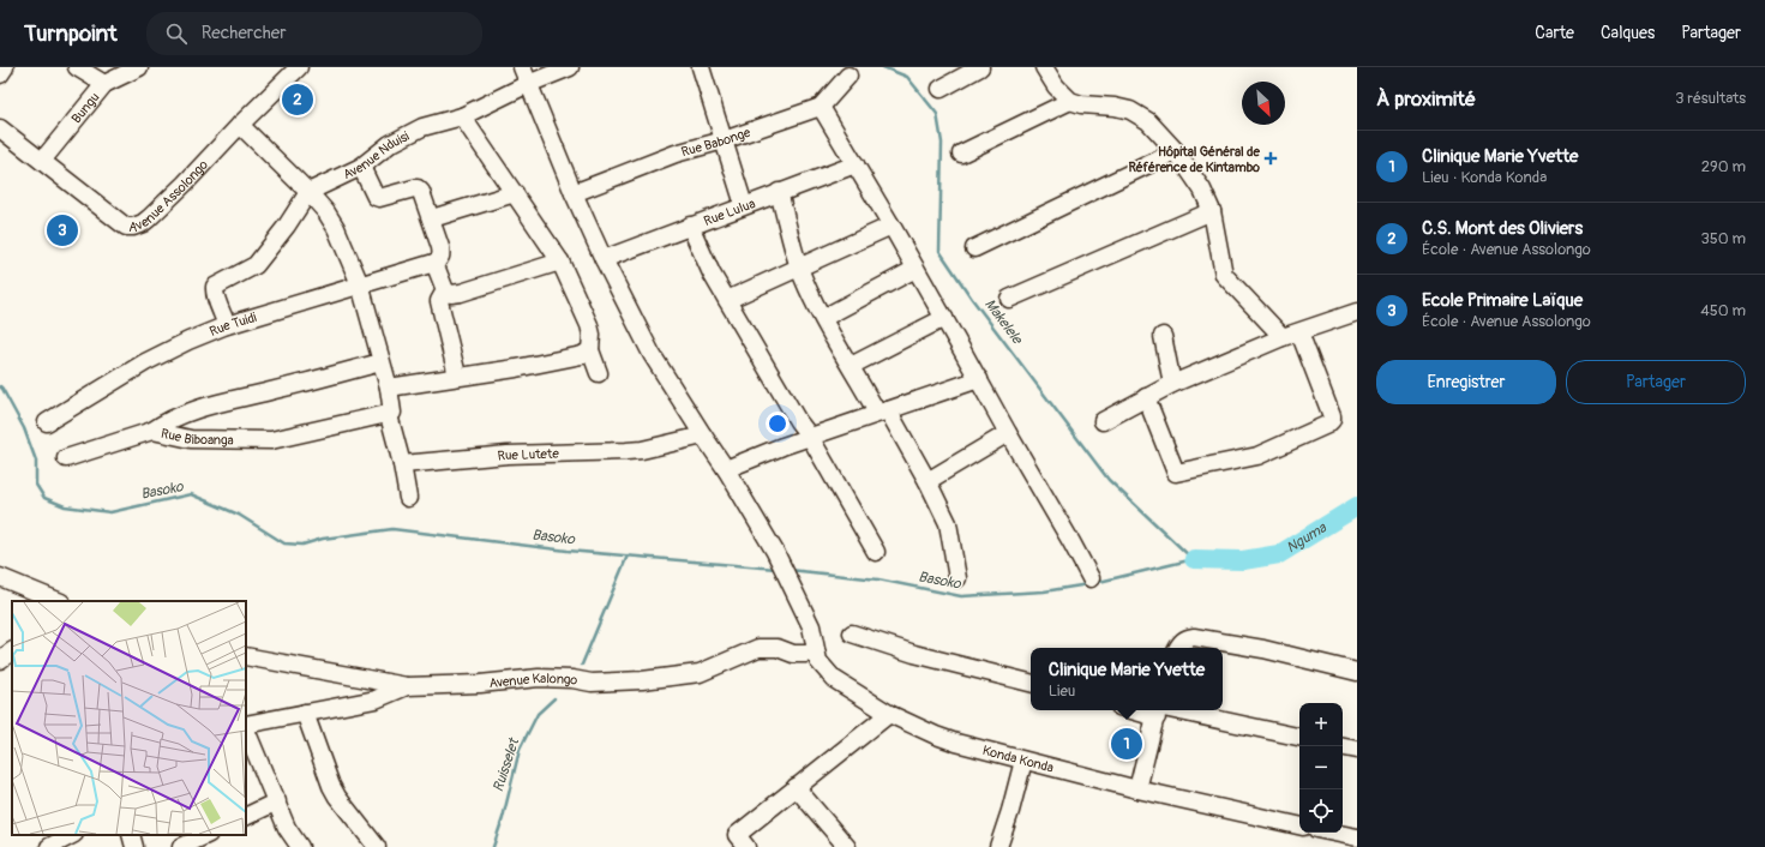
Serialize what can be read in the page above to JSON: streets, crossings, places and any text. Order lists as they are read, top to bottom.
{
  "streets": {
    "street": [
      "Bungu",
      "Rue Babonge",
      "Avenue Nduisi",
      "Avenue Assolongo",
      "Rue Lulua",
      "Rue Tuidi",
      "Rue Biboanga",
      "Rue Lutete",
      "Avenue Kalongo",
      "Konda Konda"
    ]
  },
  "crossings": [
    ["Bungu", "Avenue Assolongo"],
    ["Rue Babonge", "Konda Konda"],
    ["Avenue Nduisi", "Konda Konda"],
    ["Rue Lulua", "Konda Konda"],
    ["Rue Lutete", "Konda Konda"],
    ["Avenue Kalongo", "Konda Konda"]
  ],
  "water": [
    "Makelele",
    "Basoko",
    "Nguma",
    "Ruisselet"
  ],
  "places": {
    "health": ["Hôpital Général de Référence de Kintambo"]
  },
  "north": "bottom right",
  "page": {
    "header": "Turnpoint",
    "search": "Rechercher",
    "nav": ["Carte", "Calques", "Partager"],
    "heading": ["À proximité", "3 résultats"],
    "pins": ["2", "3", "1"],
    "list": [
      {
        "mark": "1",
        "name": "Clinique Marie Yvette",
        "note": "Lieu · Konda Konda",
        "value": "290 m"
      },
      {
        "mark": "2",
        "name": "C.S. Mont des Oliviers",
        "note": "École · Avenue Assolongo",
        "value": "350 m"
      },
      {
        "mark": "3",
        "name": "Ecole Primaire Laïque",
        "note": "École · Avenue Assolongo",
        "value": "450 m"
      }
    ],
    "buttons": ["Enregistrer", "Partager"],
    "popup": ["Clinique Marie Yvette", "Lieu"],
    "map_buttons": ["+", "−"]
  }
}
